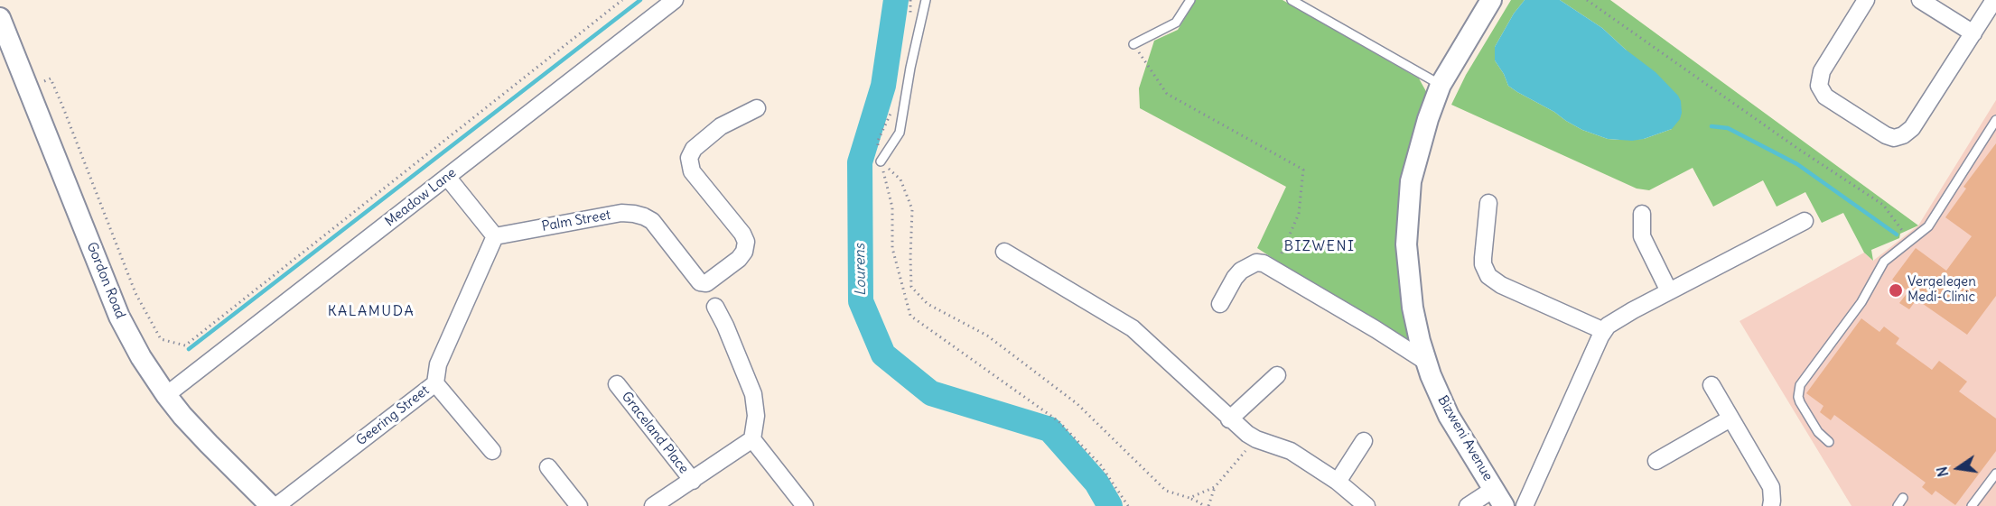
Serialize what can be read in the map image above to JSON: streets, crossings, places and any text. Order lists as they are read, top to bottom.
{
  "streets": {
    "street": [
      "Meadow Lane",
      "Palm Street",
      "Gordon Road",
      "Geering Street",
      "Graceland Place",
      "Bizweni Avenue"
    ]
  },
  "crossings": [
    ["Meadow Lane", "Gordon Road"],
    ["Palm Street", "Geering Street"]
  ],
  "districts": ["BIZWENI", "KALAMUDA"],
  "water": ["Lourens"],
  "places": ["Vergelegen Medi-Clinic"],
  "north": "left"
}
